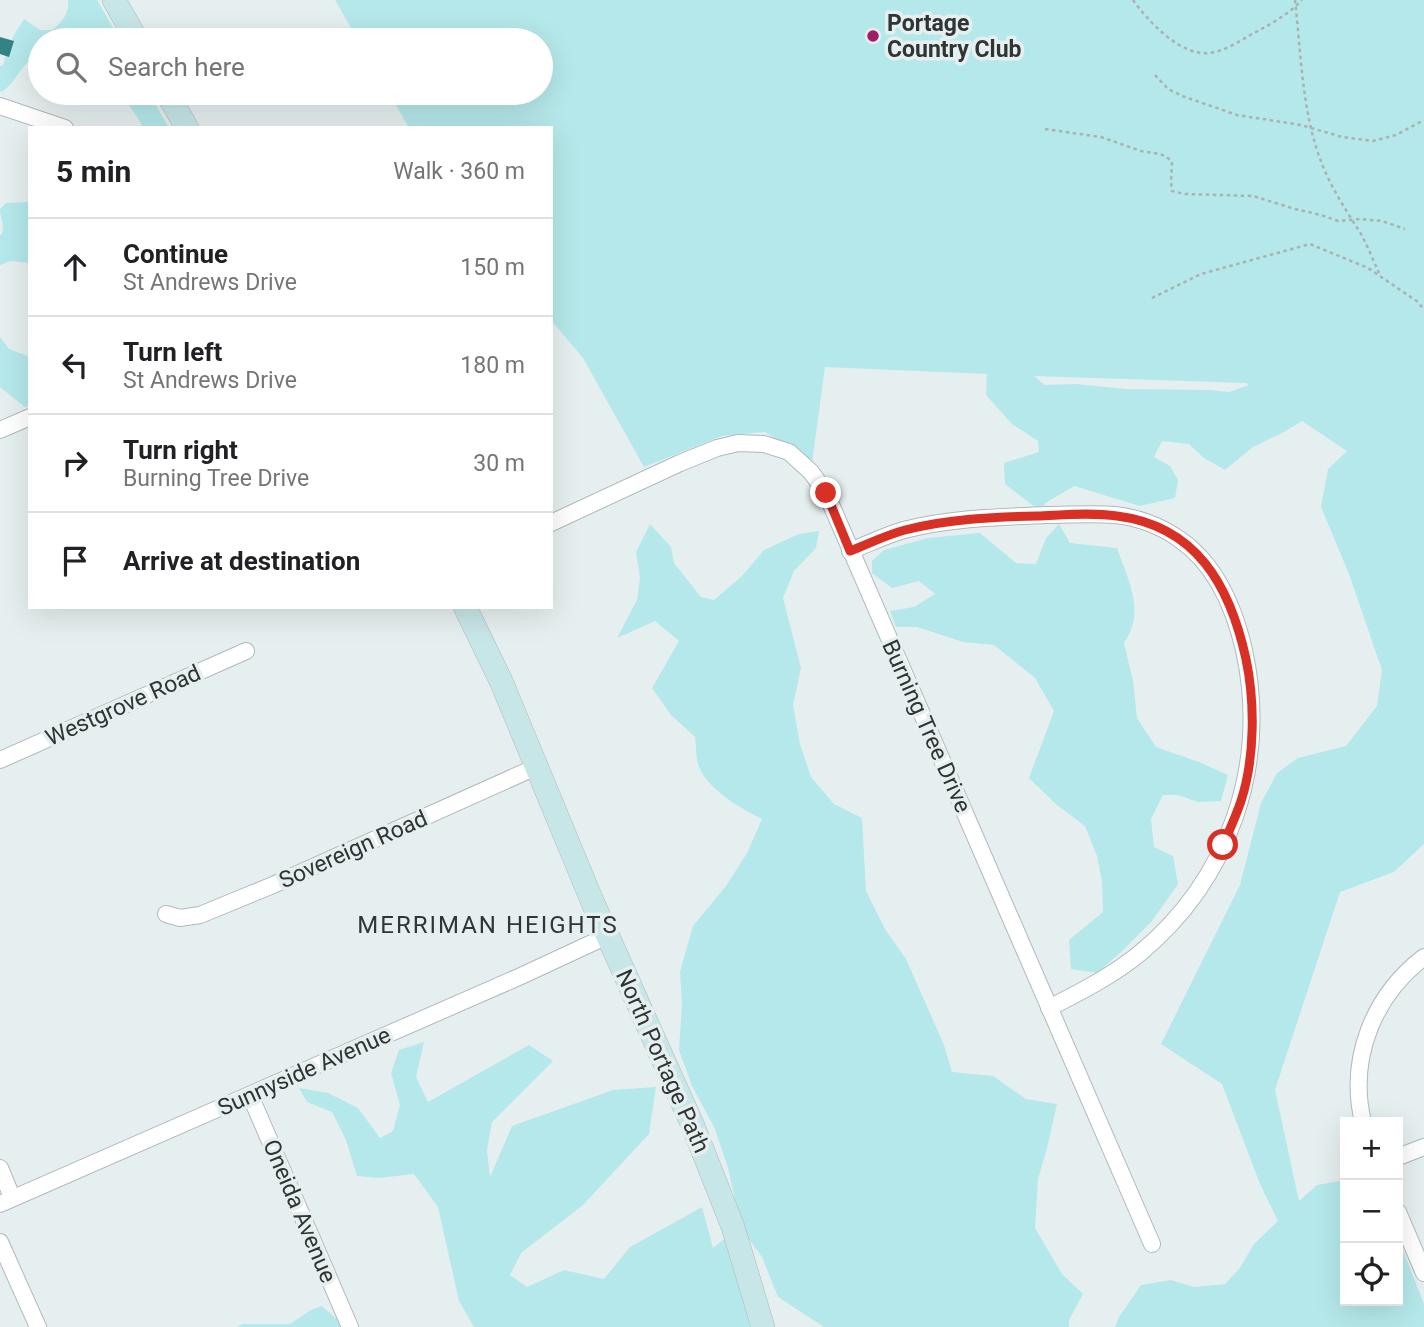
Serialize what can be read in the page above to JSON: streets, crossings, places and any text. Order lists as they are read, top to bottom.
{
  "streets": {
    "main road": ["North Portage Path"],
    "street": [
      "Westgrove Road",
      "Burning Tree Drive",
      "Sovereign Road",
      "Sunnyside Avenue",
      "Oneida Avenue"
    ]
  },
  "crossings": [
    ["Sovereign Road", "North Portage Path"],
    ["North Portage Path", "Sunnyside Avenue"],
    ["Sunnyside Avenue", "Oneida Avenue"]
  ],
  "districts": ["MERRIMAN HEIGHTS"],
  "places": ["Portage Country Club"],
  "page": {
    "search": "Search here",
    "heading": ["5 min", "Walk · 360 m"],
    "list": [
      ["Continue", "St Andrews Drive", "150 m"],
      ["Turn left", "St Andrews Drive", "180 m"],
      ["Turn right", "Burning Tree Drive", "30 m"],
      "Arrive at destination"
    ],
    "map_buttons": ["+", "−"]
  }
}
